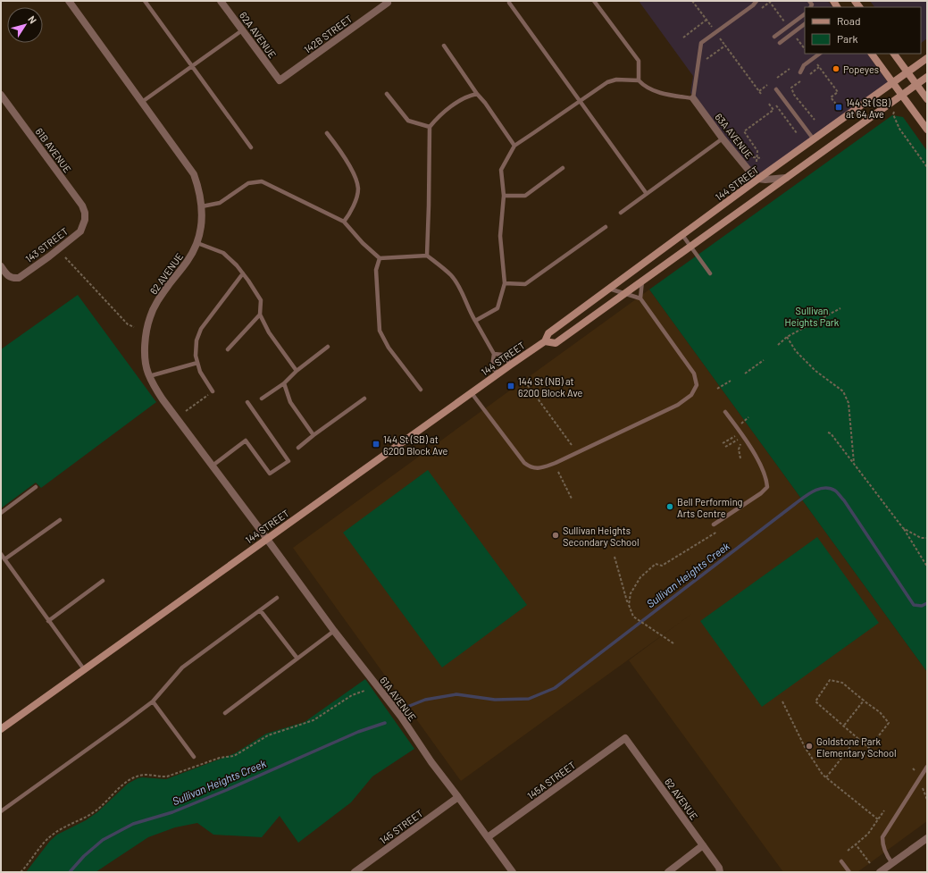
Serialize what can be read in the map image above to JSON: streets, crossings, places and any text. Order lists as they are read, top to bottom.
{
  "streets": {
    "main road": ["144 STREET"],
    "street": [
      "142B STREET",
      "62A AVENUE",
      "63A AVENUE",
      "61B AVENUE",
      "143 STREET",
      "62 AVENUE",
      "61A AVENUE",
      "145A STREET",
      "145 STREET"
    ]
  },
  "crossings": [
    ["142B STREET", "62A AVENUE"],
    ["63A AVENUE", "144 STREET"],
    ["61B AVENUE", "143 STREET"],
    ["144 STREET", "62 AVENUE"],
    ["144 STREET", "61A AVENUE"],
    ["62 AVENUE", "61A AVENUE"],
    ["62 AVENUE", "145A STREET"],
    ["61A AVENUE", "145A STREET"],
    ["61A AVENUE", "145 STREET"]
  ],
  "water": ["Sullivan Heights Creek"],
  "parks": ["Sullivan Heights Park"],
  "places": {
    "other": [
      "Popeyes",
      "Bell Performing Arts Centre",
      "Sullivan Heights Secondary School",
      "Goldstone Park Elementary School"
    ],
    "transit": ["144 St (SB) at 64 Ave", "144 St (NB) at 6200 Block Ave", "144 St (SB) at 6200 Block Ave"]
  },
  "legend": ["Road", "Park"],
  "north": "top right"
}
